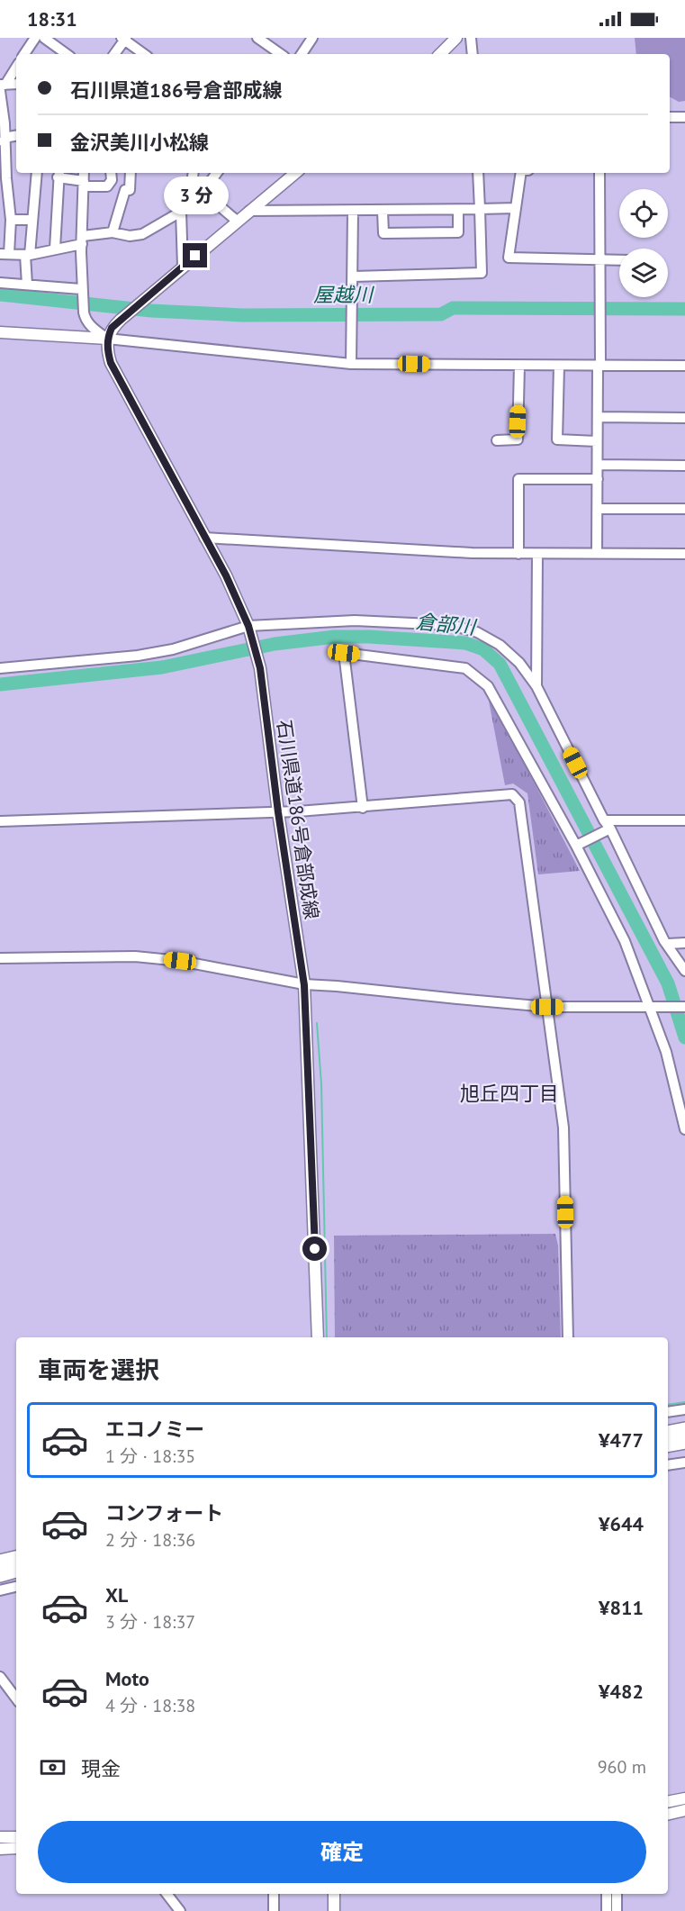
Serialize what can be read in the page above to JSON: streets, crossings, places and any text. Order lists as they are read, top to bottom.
{
  "streets": {
    "main road": ["石川県道186号倉部成線"]
  },
  "districts": ["旭丘四丁目"],
  "water": ["屋越川", "倉部川"],
  "page": {
    "status": "18:31",
    "banner": ["石川県道186号倉部成線", "金沢美川小松線"],
    "bubble": "3 分",
    "heading": "車両を選択",
    "list": [
      {
        "name": "エコノミー",
        "note": "1 分 · 18:35",
        "value": "¥477"
      },
      {
        "name": "コンフォート",
        "note": "2 分 · 18:36",
        "value": "¥644"
      },
      {
        "name": "XL",
        "note": "3 分 · 18:37",
        "value": "¥811"
      },
      {
        "name": "Moto",
        "note": "4 分 · 18:38",
        "value": "¥482"
      }
    ],
    "pay": ["現金", "960 m"],
    "buttons": "確定"
  }
}
